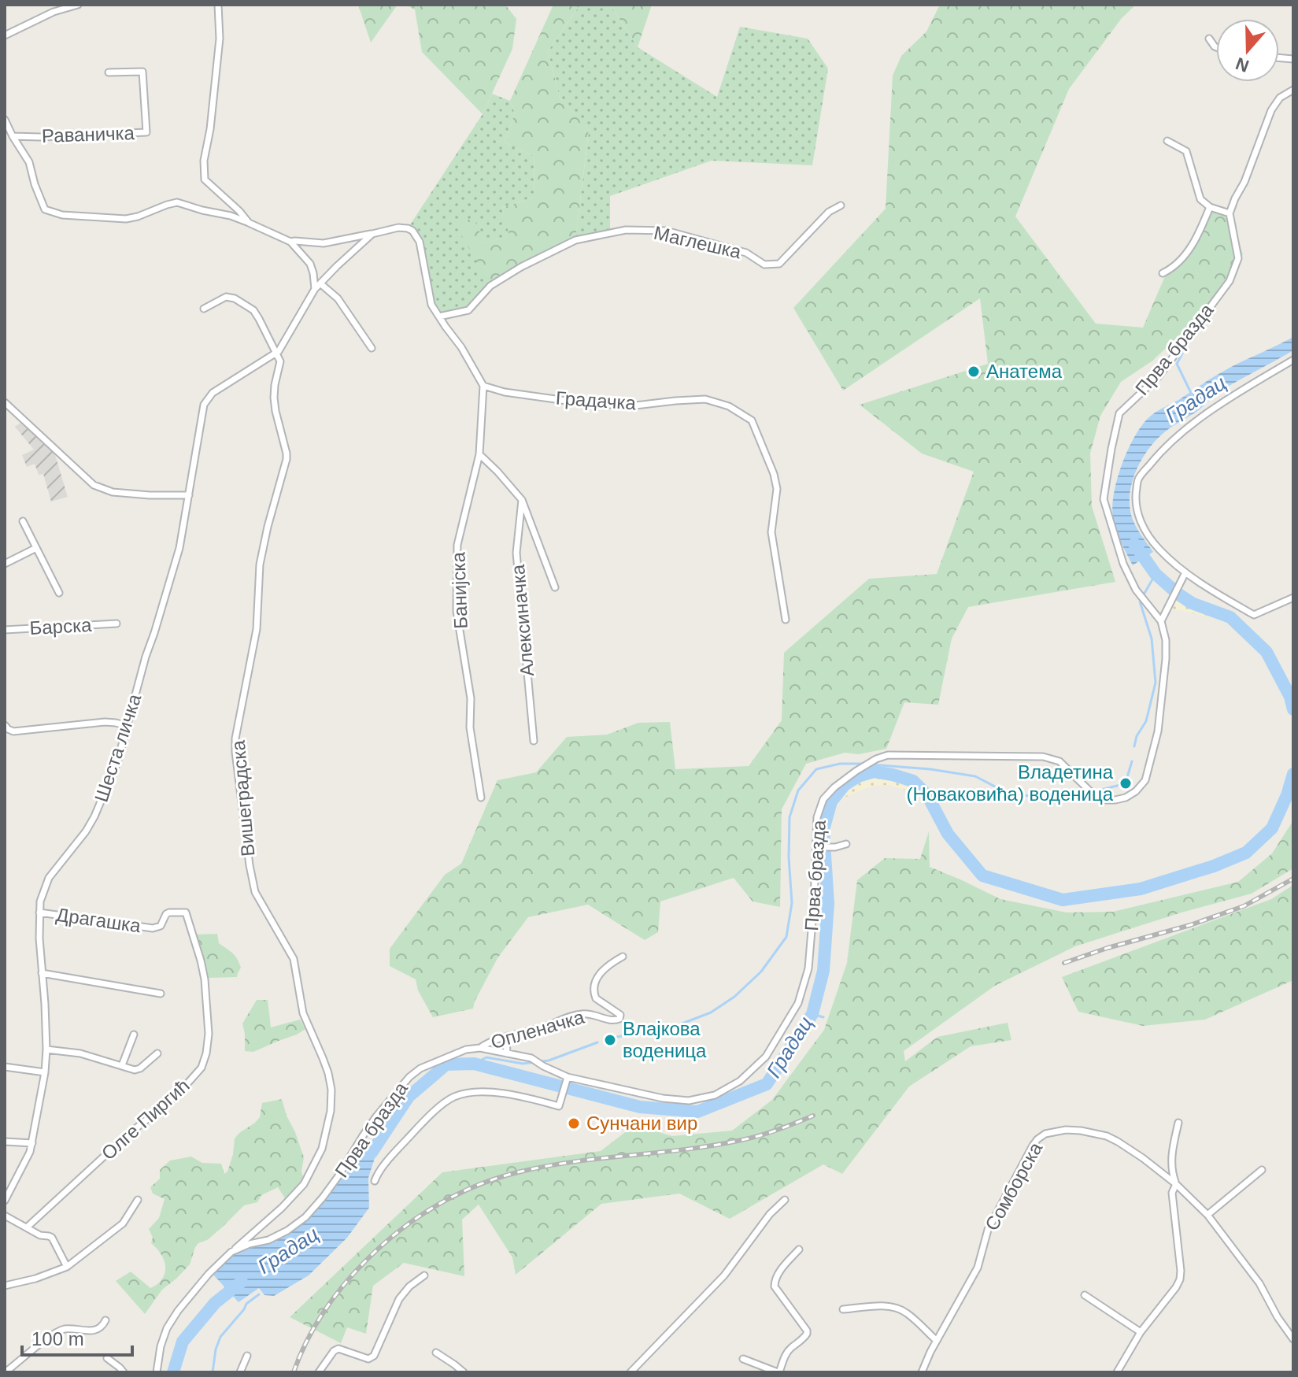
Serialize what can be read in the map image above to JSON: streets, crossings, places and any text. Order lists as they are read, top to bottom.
{
  "streets": {
    "street": [
      "Раваничка",
      "Маглешка",
      "Прва бразда",
      "Градачка",
      "Банијска",
      "Алексиначка",
      "Барска",
      "Шеста личка",
      "Вишеградска",
      "Драгашка",
      "Опленачка",
      "Олге Пиргић",
      "Сомборска"
    ]
  },
  "crossings": [
    ["Прва бразда", "Вишеградска"],
    ["Прва бразда", "Опленачка"],
    ["Градачка", "Банијска"],
    ["Шеста личка", "Вишеградска"],
    ["Шеста личка", "Драгашка"],
    ["Драгашка", "Олге Пиргић"]
  ],
  "water": ["Градац"],
  "places": [
    "Анатема",
    "Владетина (Новаковића) воденица",
    "Влајкова воденица",
    "Сунчани вир"
  ],
  "scale_bar": "100 m",
  "north": "bottom"
}
